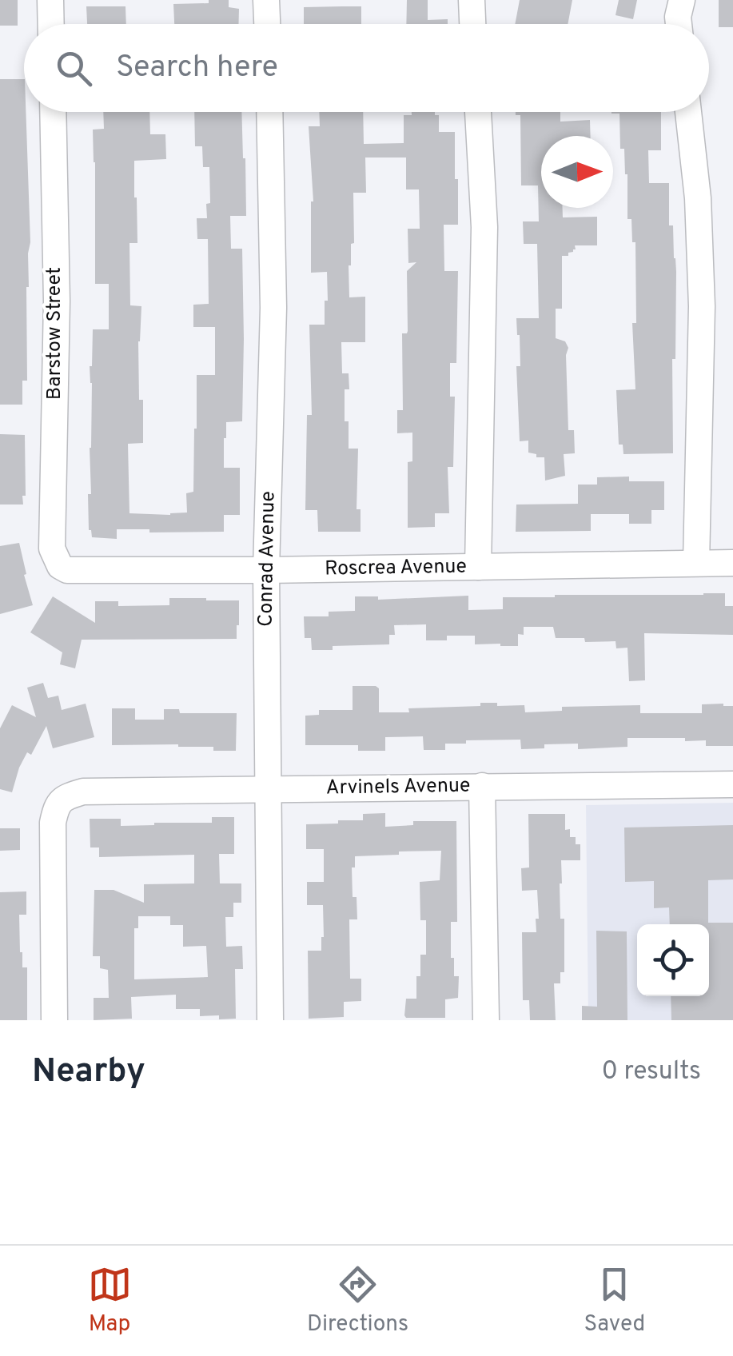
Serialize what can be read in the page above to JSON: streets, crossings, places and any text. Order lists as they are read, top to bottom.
{
  "streets": {
    "street": [
      "Barstow Street",
      "Conrad Avenue",
      "Roscrea Avenue",
      "Arvinels Avenue"
    ]
  },
  "crossings": [
    ["Barstow Street", "Roscrea Avenue"],
    ["Conrad Avenue", "Roscrea Avenue"],
    ["Conrad Avenue", "Arvinels Avenue"]
  ],
  "north": "right",
  "page": {
    "search": "Search here",
    "heading": ["Nearby", "0 results"],
    "nav": ["Map", "Directions", "Saved"]
  }
}
